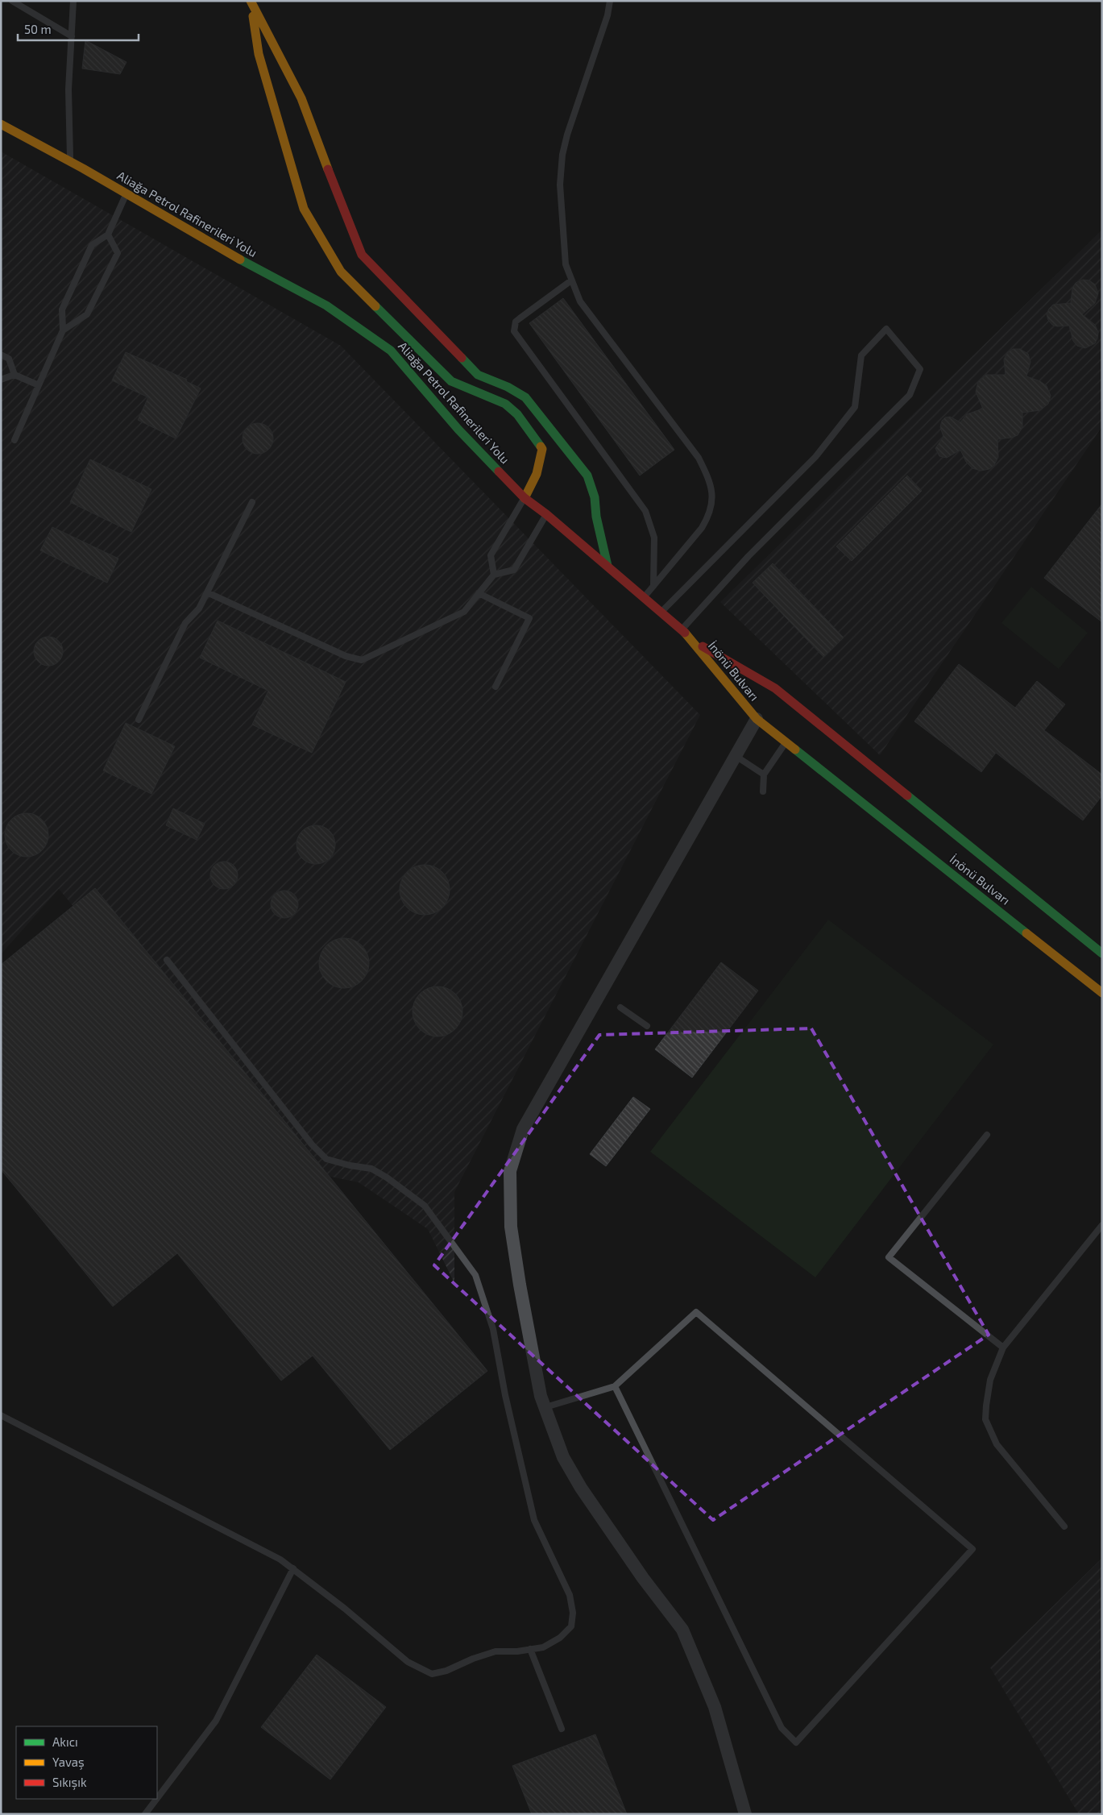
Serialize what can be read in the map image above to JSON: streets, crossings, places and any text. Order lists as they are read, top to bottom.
{
  "streets": {
    "street": ["Aliağa Petrol Rafinerileri Yolu", "İnönü Bulvarı"]
  },
  "crossings": [
    ["Aliağa Petrol Rafinerileri Yolu", "İnönü Bulvarı"]
  ],
  "legend": ["Akıcı", "Yavaş", "Sıkışık"],
  "scale_bar": "50 m"
}
